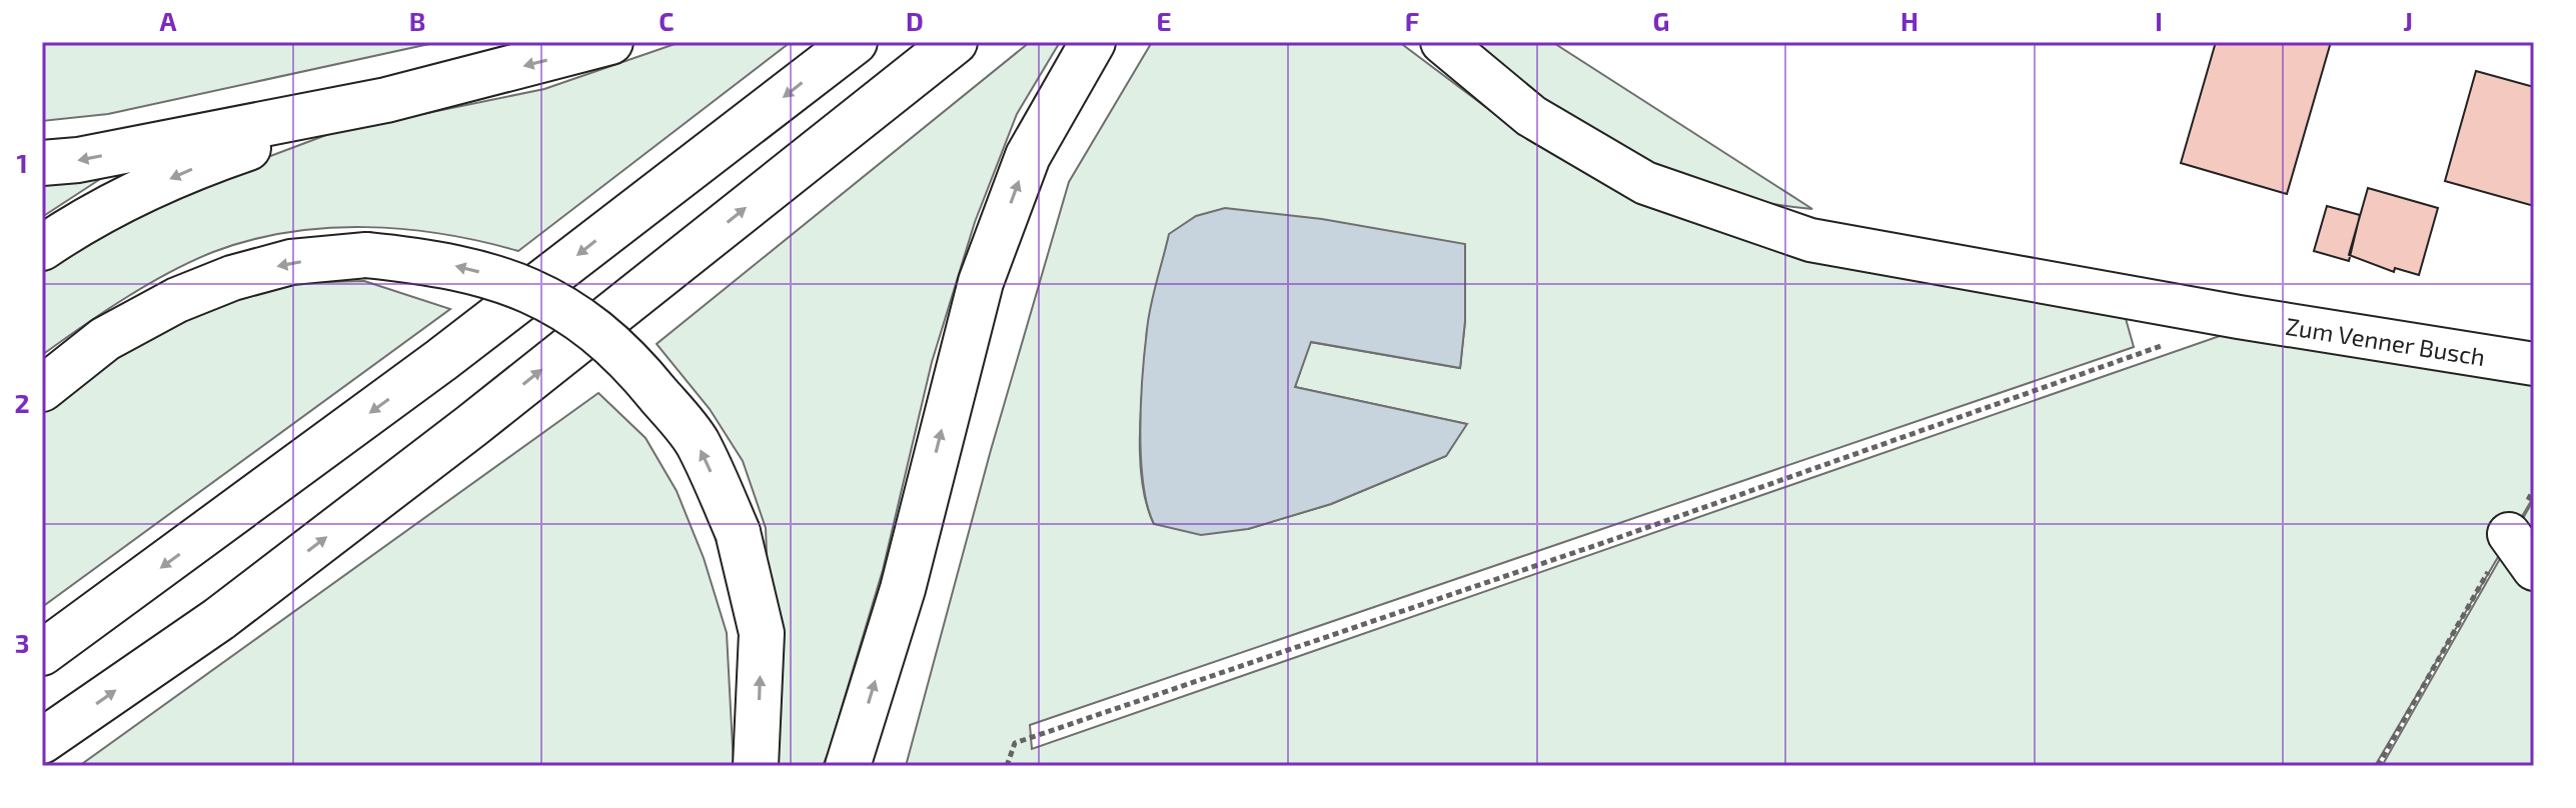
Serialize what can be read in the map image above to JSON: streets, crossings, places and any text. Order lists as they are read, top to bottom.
{
  "streets": {
    "street": ["Zum Venner Busch"]
  },
  "grid": {
    "columns": [
      "A",
      "B",
      "C",
      "D",
      "E",
      "F",
      "G",
      "H",
      "I",
      "J"
    ],
    "rows": ["1", "2", "3"]
  }
}
